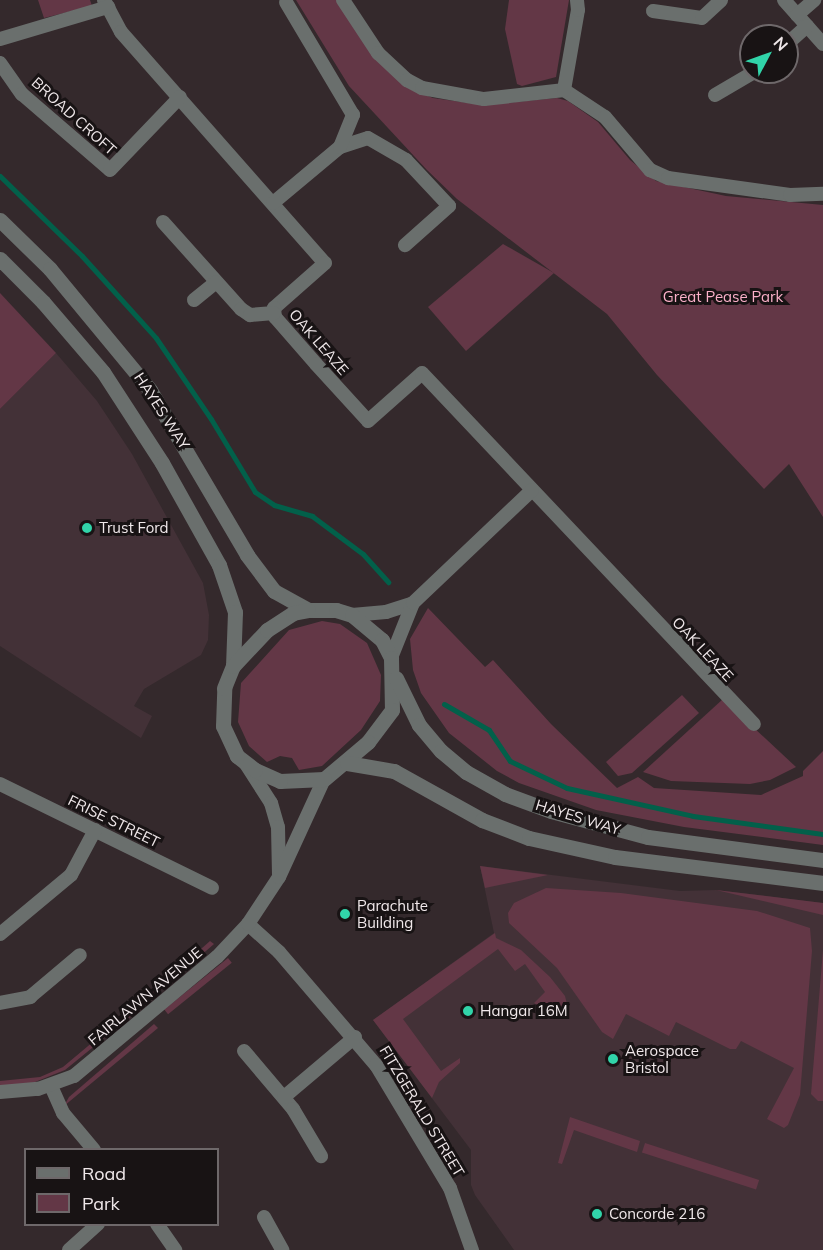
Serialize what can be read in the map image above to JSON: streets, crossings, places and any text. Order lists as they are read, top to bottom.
{
  "streets": {
    "street": [
      "BROAD CROFT",
      "OAK LEAZE",
      "HAYES WAY",
      "FRISE STREET",
      "FAIRLAWN AVENUE",
      "FITZGERALD STREET"
    ]
  },
  "crossings": [
    ["BROAD CROFT", "OAK LEAZE"],
    ["HAYES WAY", "FAIRLAWN AVENUE"],
    ["FAIRLAWN AVENUE", "FITZGERALD STREET"]
  ],
  "parks": ["Great Pease Park"],
  "places": [
    "Trust Ford",
    "Parachute Building",
    "Hangar 16M",
    "Aerospace Bristol",
    "Concorde 216"
  ],
  "legend": ["Road", "Park"],
  "north": "top right"
}
